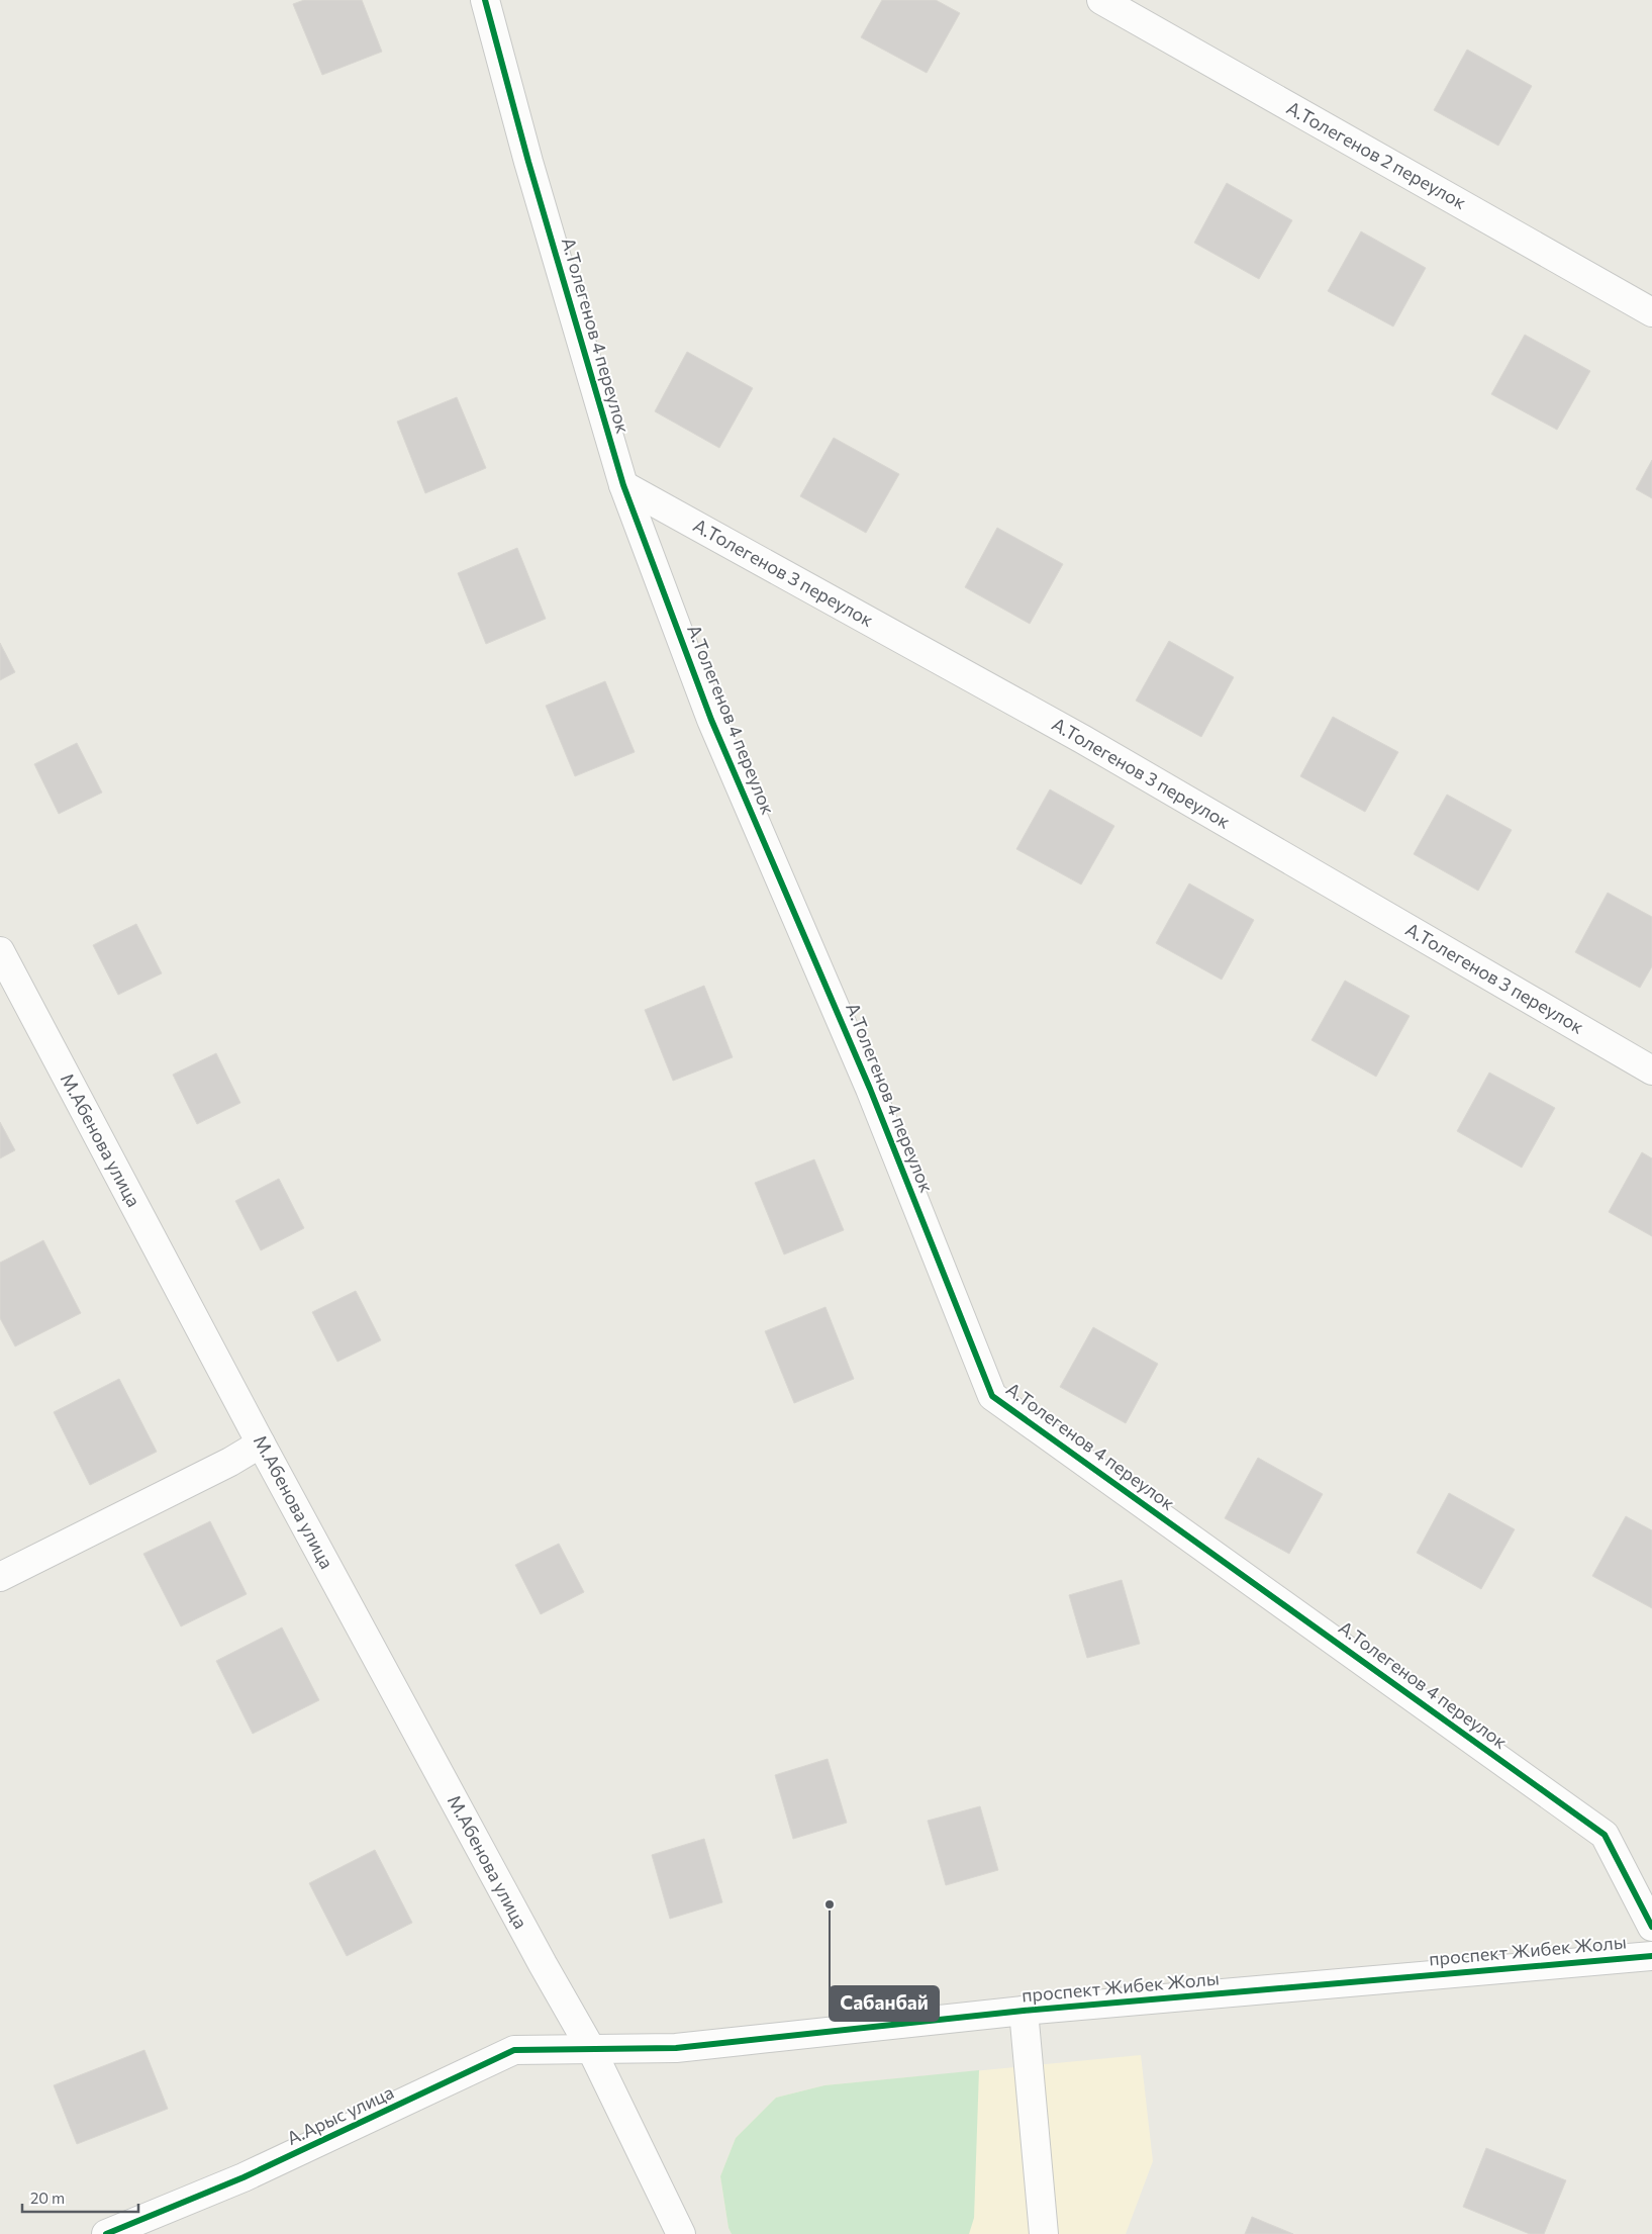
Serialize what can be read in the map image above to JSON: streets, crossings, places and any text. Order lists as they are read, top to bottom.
{
  "streets": {
    "street": [
      "А.Толегенов 2 переулок",
      "А.Толегенов 4 переулок",
      "А.Толегенов 3 переулок",
      "М.Абенова улица",
      "проспект Жибек Жолы",
      "А.Арыс улица"
    ]
  },
  "crossings": [
    ["А.Толегенов 4 переулок", "А.Толегенов 3 переулок"],
    ["М.Абенова улица", "проспект Жибек Жолы"],
    ["М.Абенова улица", "А.Арыс улица"],
    ["проспект Жибек Жолы", "А.Арыс улица"]
  ],
  "places": ["Сабанбай"],
  "scale_bar": "20 m"
}
